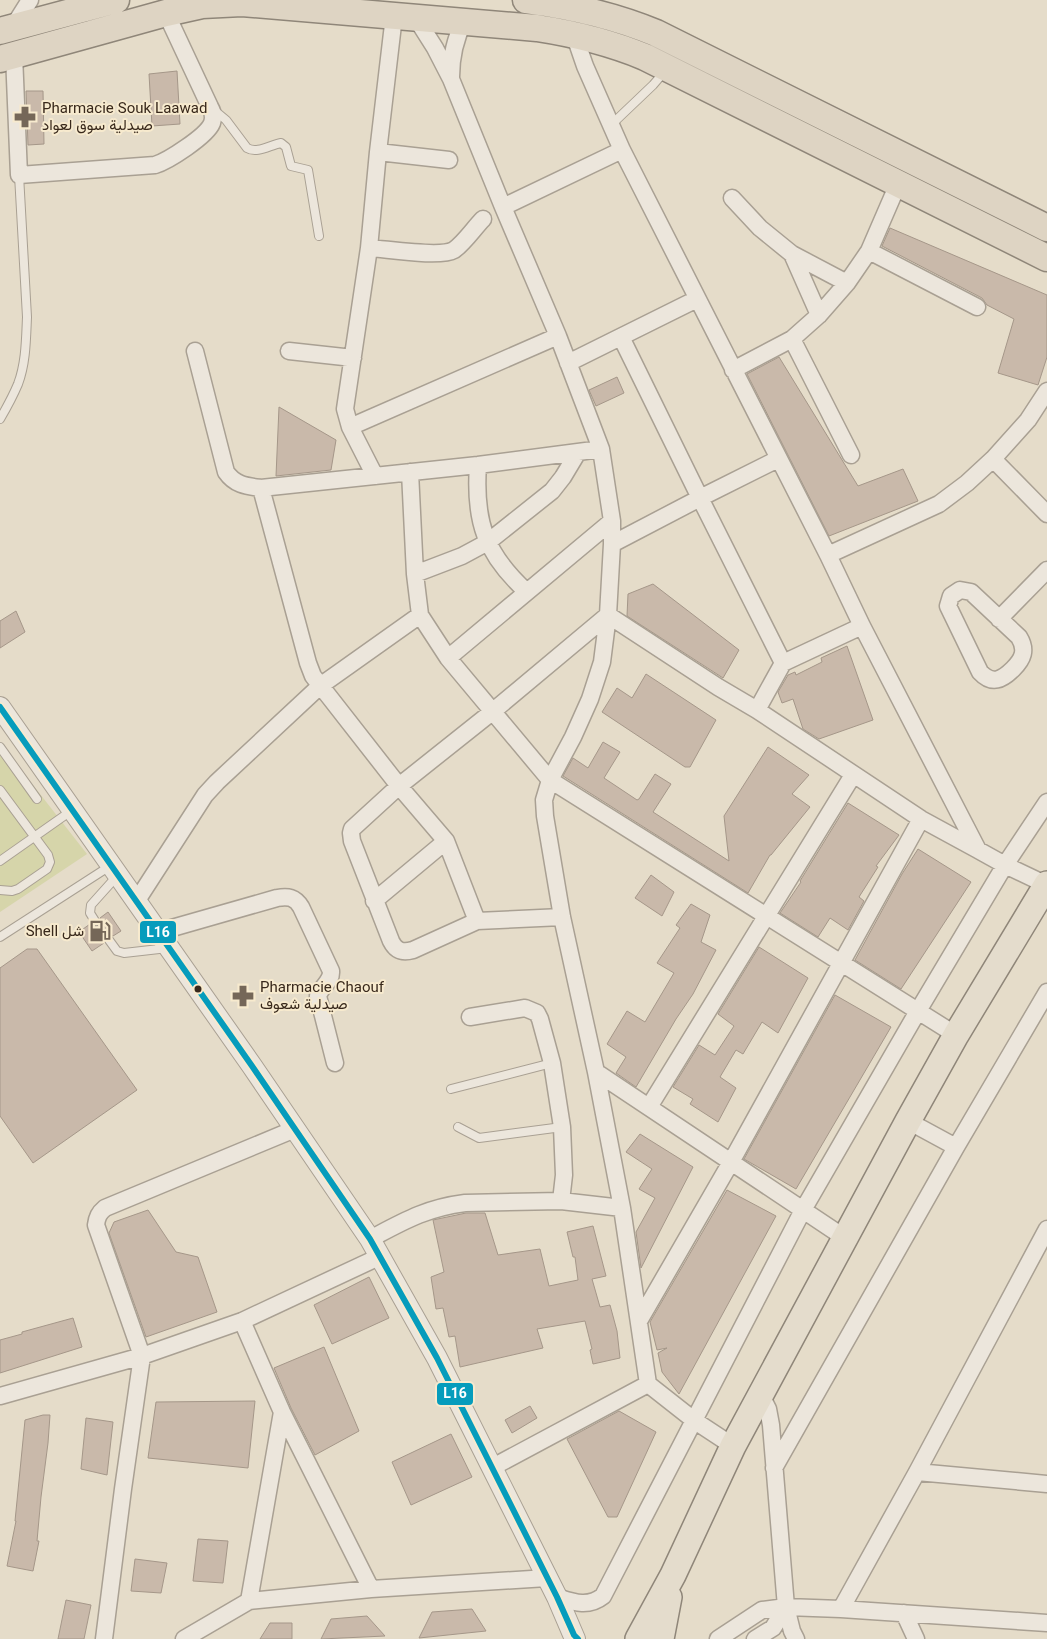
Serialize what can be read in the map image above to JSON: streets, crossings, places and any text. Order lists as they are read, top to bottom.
{
  "places": {
    "pharmacy": ["Pharmacie Souk Laawad صيدلية سوق لعواد", "Pharmacie Chaouf صيدلية شعوف"],
    "fuel station": ["Shell شل"]
  },
  "lines": ["transit line L16"]
}
